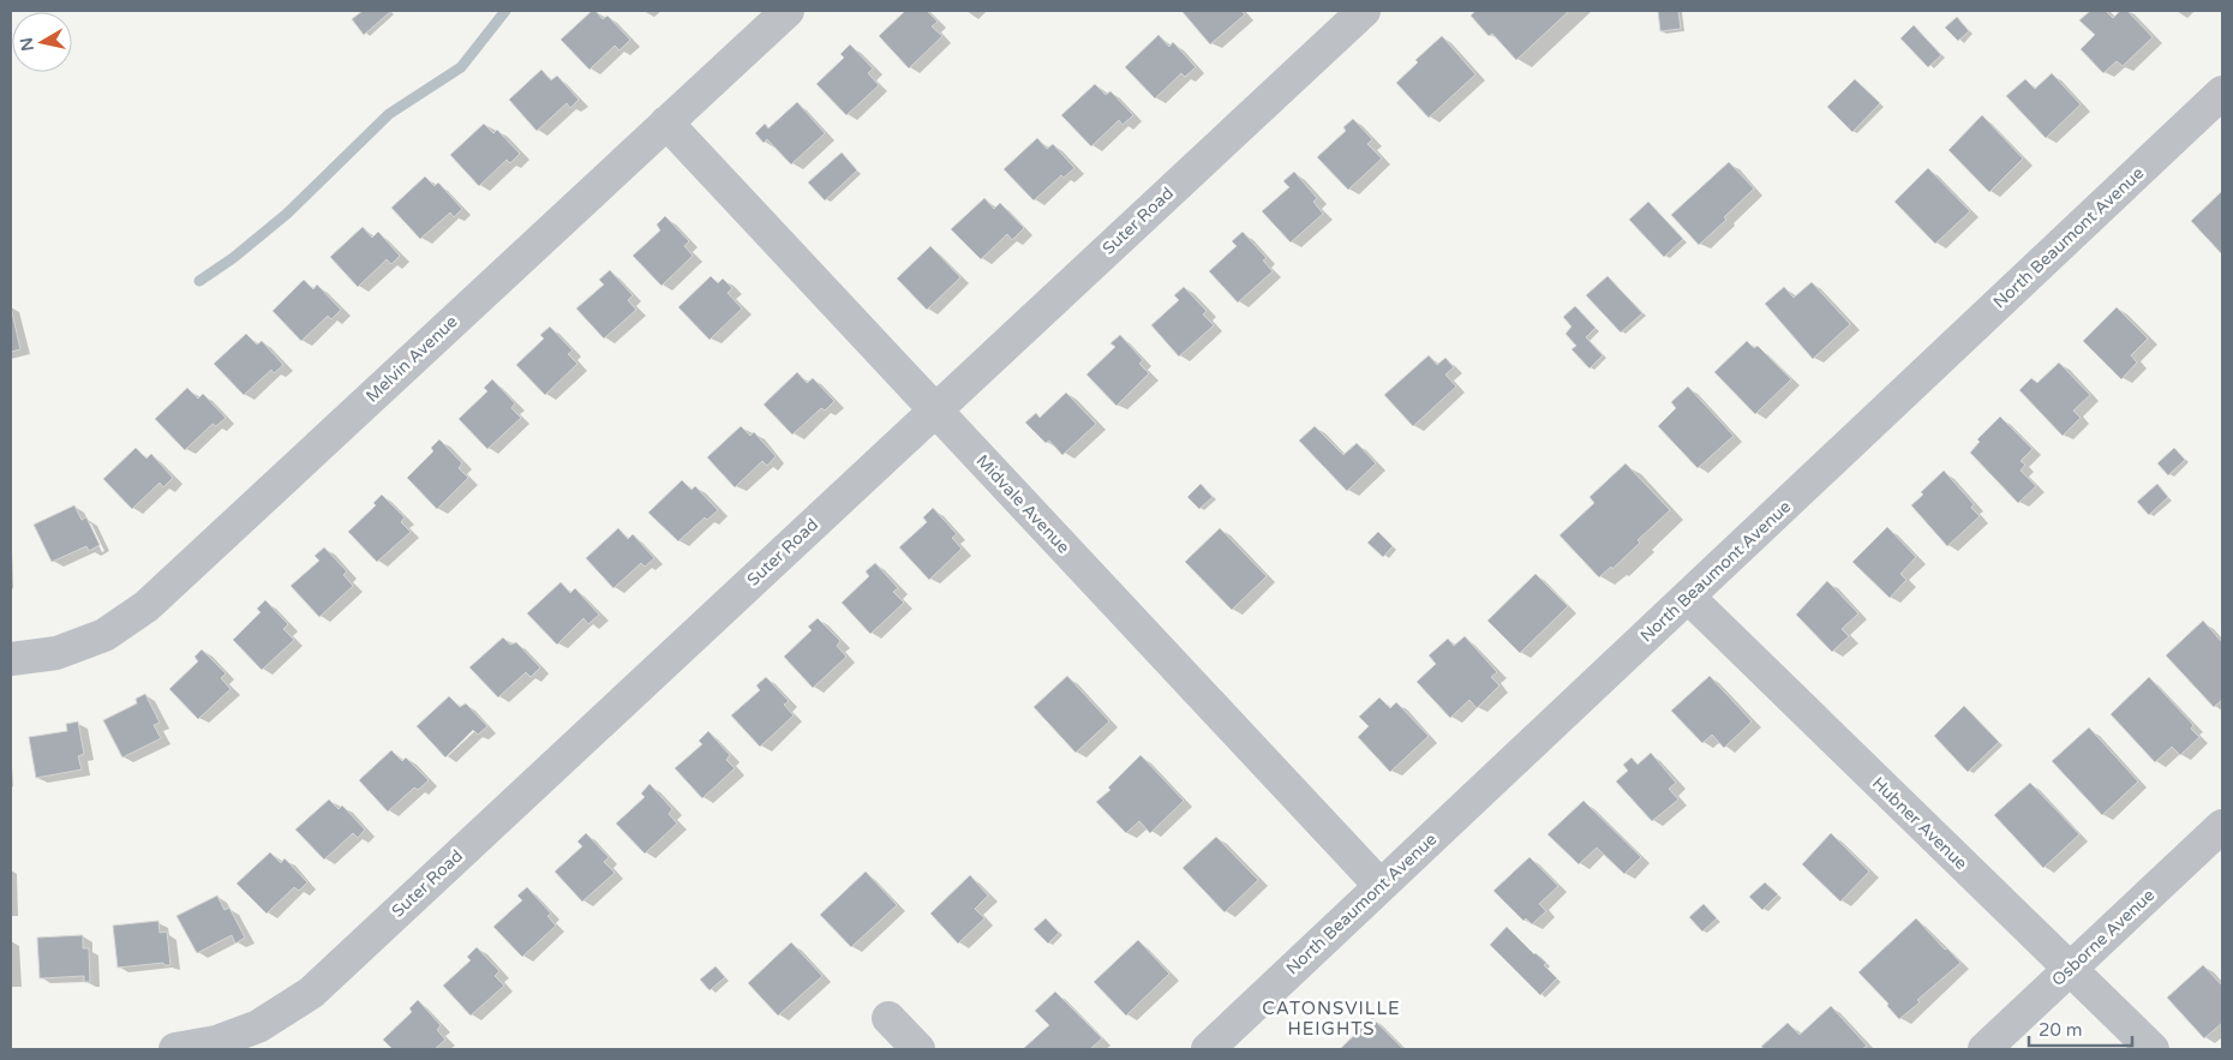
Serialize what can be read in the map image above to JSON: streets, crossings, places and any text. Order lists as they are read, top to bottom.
{
  "streets": {
    "street": [
      "Suter Road",
      "North Beaumont Avenue",
      "Melvin Avenue",
      "Midvale Avenue",
      "Hubner Avenue",
      "Osborne Avenue"
    ]
  },
  "crossings": [
    ["Suter Road", "Midvale Avenue"],
    ["North Beaumont Avenue", "Midvale Avenue"],
    ["North Beaumont Avenue", "Hubner Avenue"],
    ["Melvin Avenue", "Midvale Avenue"],
    ["Hubner Avenue", "Osborne Avenue"]
  ],
  "districts": ["CATONSVILLE HEIGHTS"],
  "scale_bar": "20 m",
  "north": "left"
}
